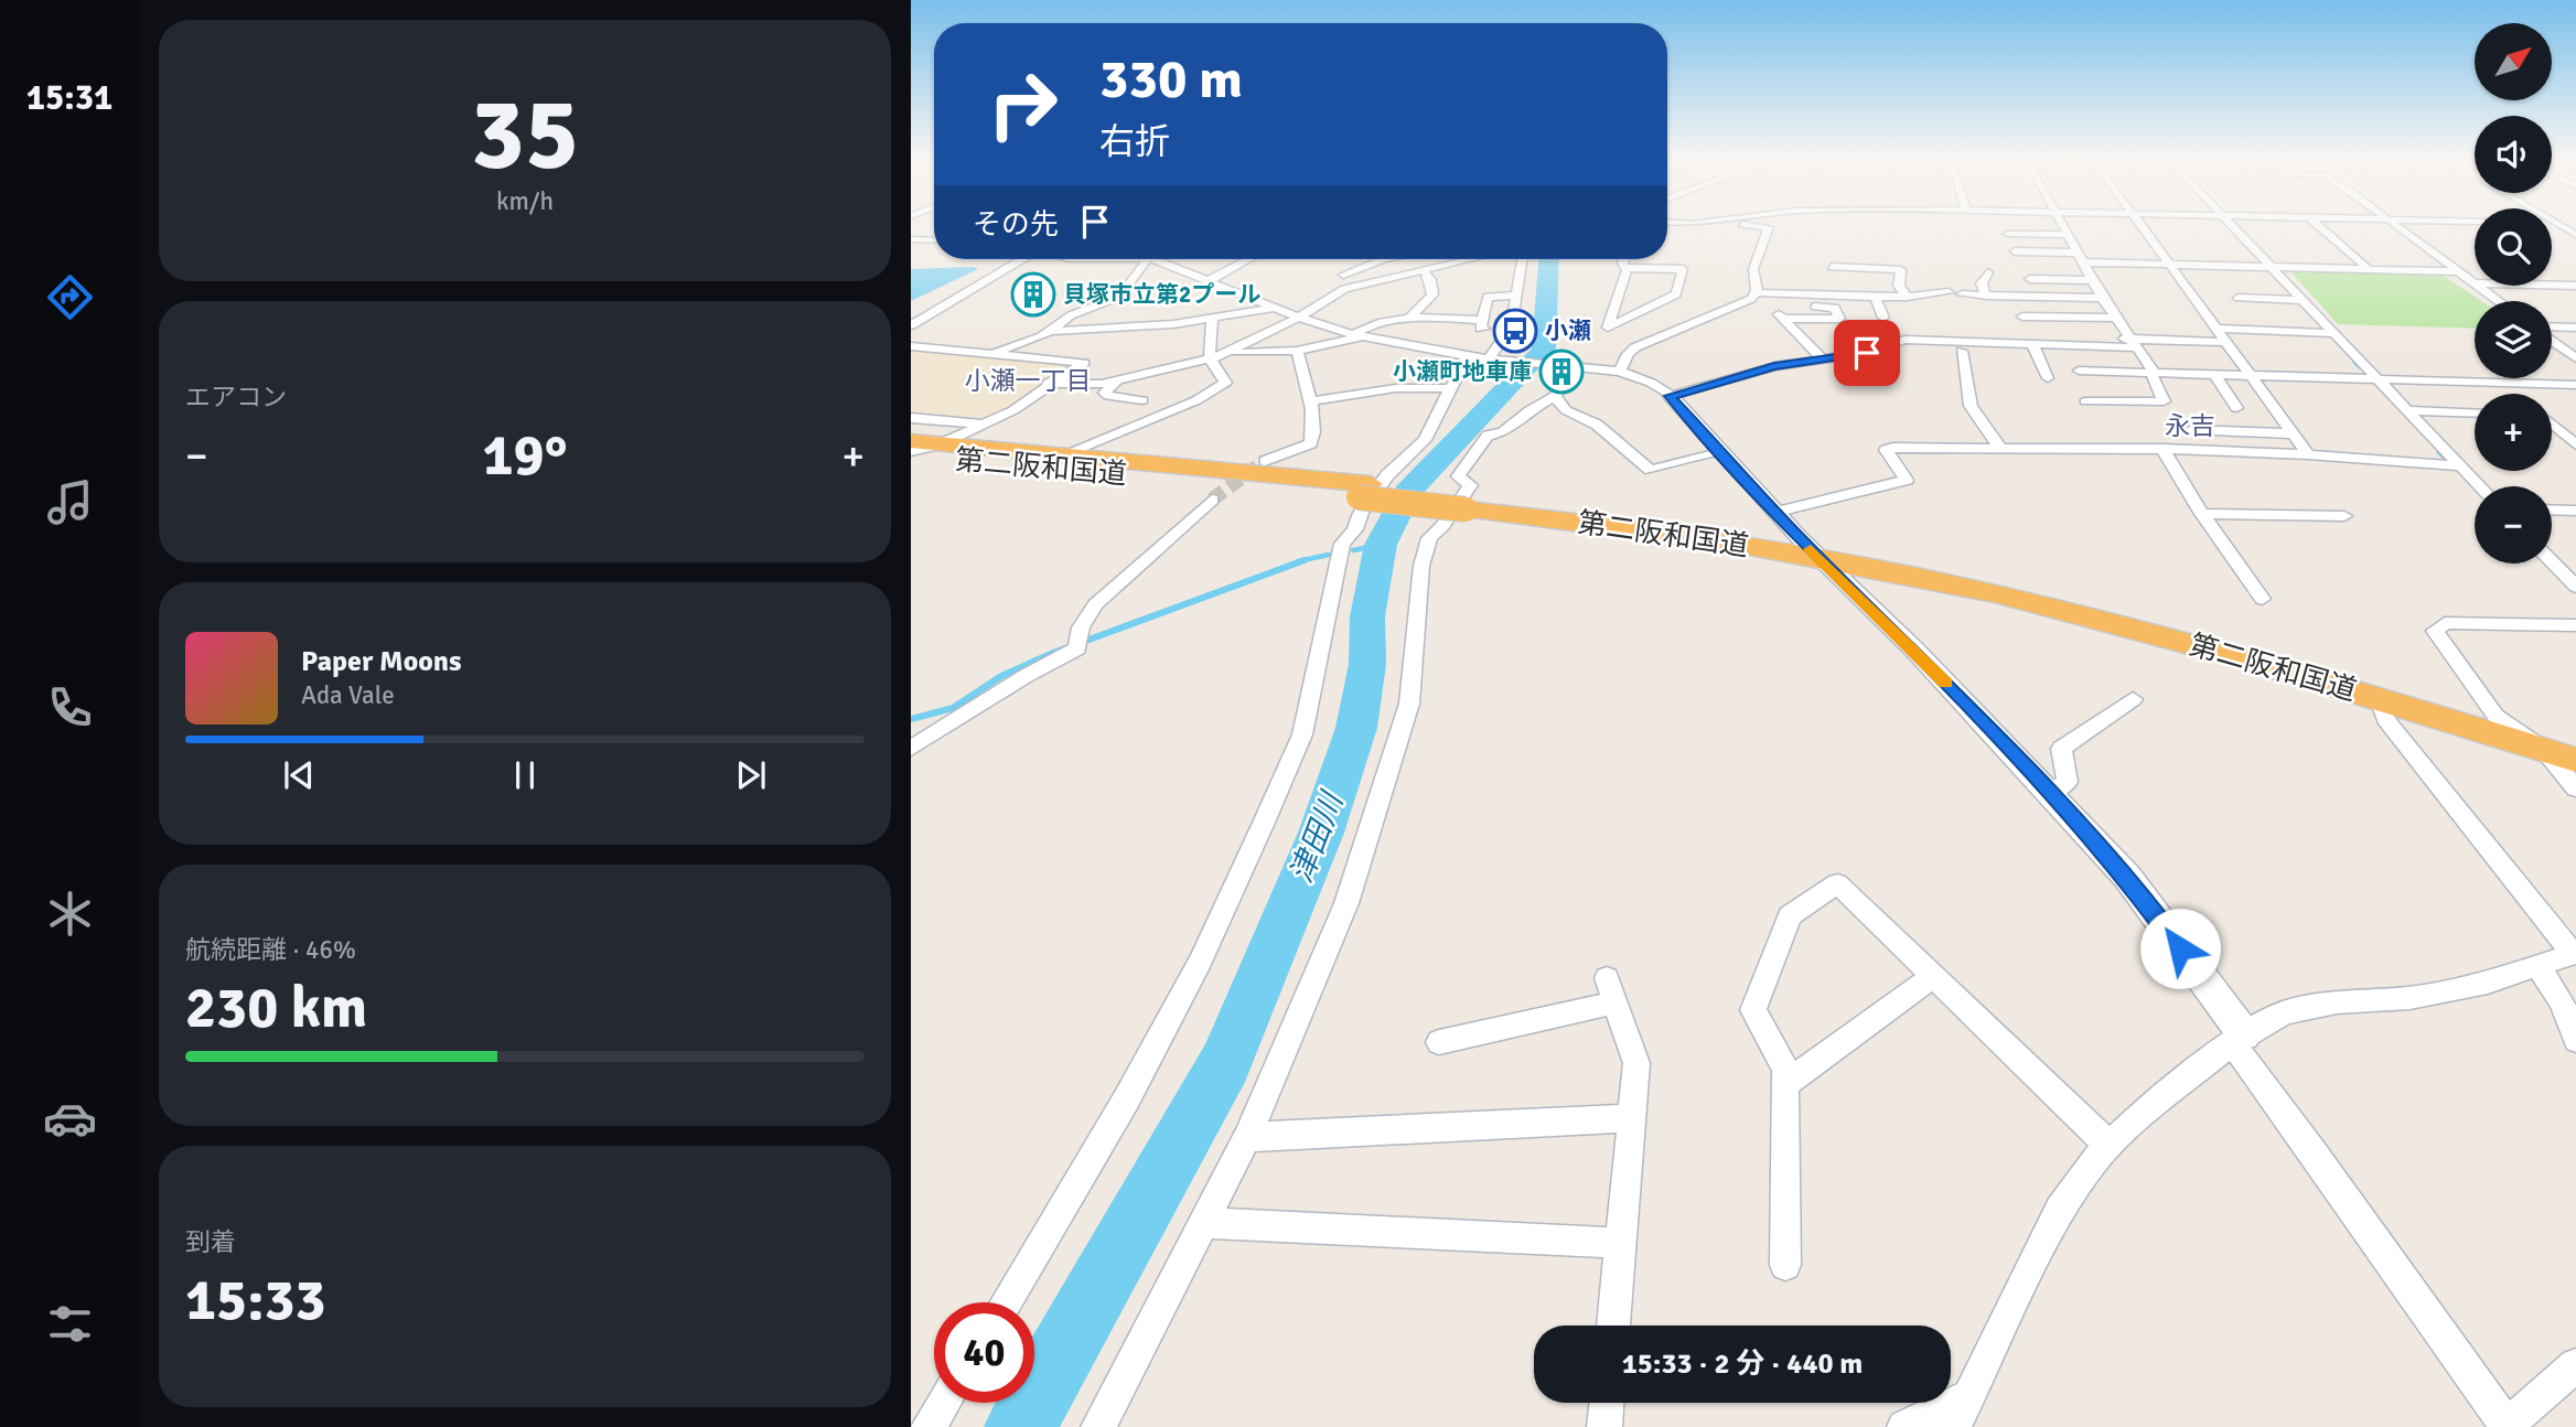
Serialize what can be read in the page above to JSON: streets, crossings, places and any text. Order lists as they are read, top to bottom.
{
  "streets": {
    "highway": ["第二阪和国道"]
  },
  "districts": ["小瀬一丁目", "永吉"],
  "water": ["津田川"],
  "places": {
    "building": ["貝塚市立第2プール", "小瀬町地車庫"],
    "bus stop": ["小瀬"]
  },
  "north": "top right",
  "page": {
    "tabs": "15:31",
    "tile": [
      ["35", "km/h"],
      "エアコン",
      ["航続距離 · 46%", "230 km"],
      ["到着", "15:33"]
    ],
    "map_buttons": ["+", "−"],
    "turn": ["330 m", "右折"],
    "then": "その先",
    "heat": ["−", "19°", "+"],
    "song": ["Paper Moons", "Ada Vale"],
    "limit": "40",
    "trip": "15:33 · 2 分 · 440 m"
  }
}
